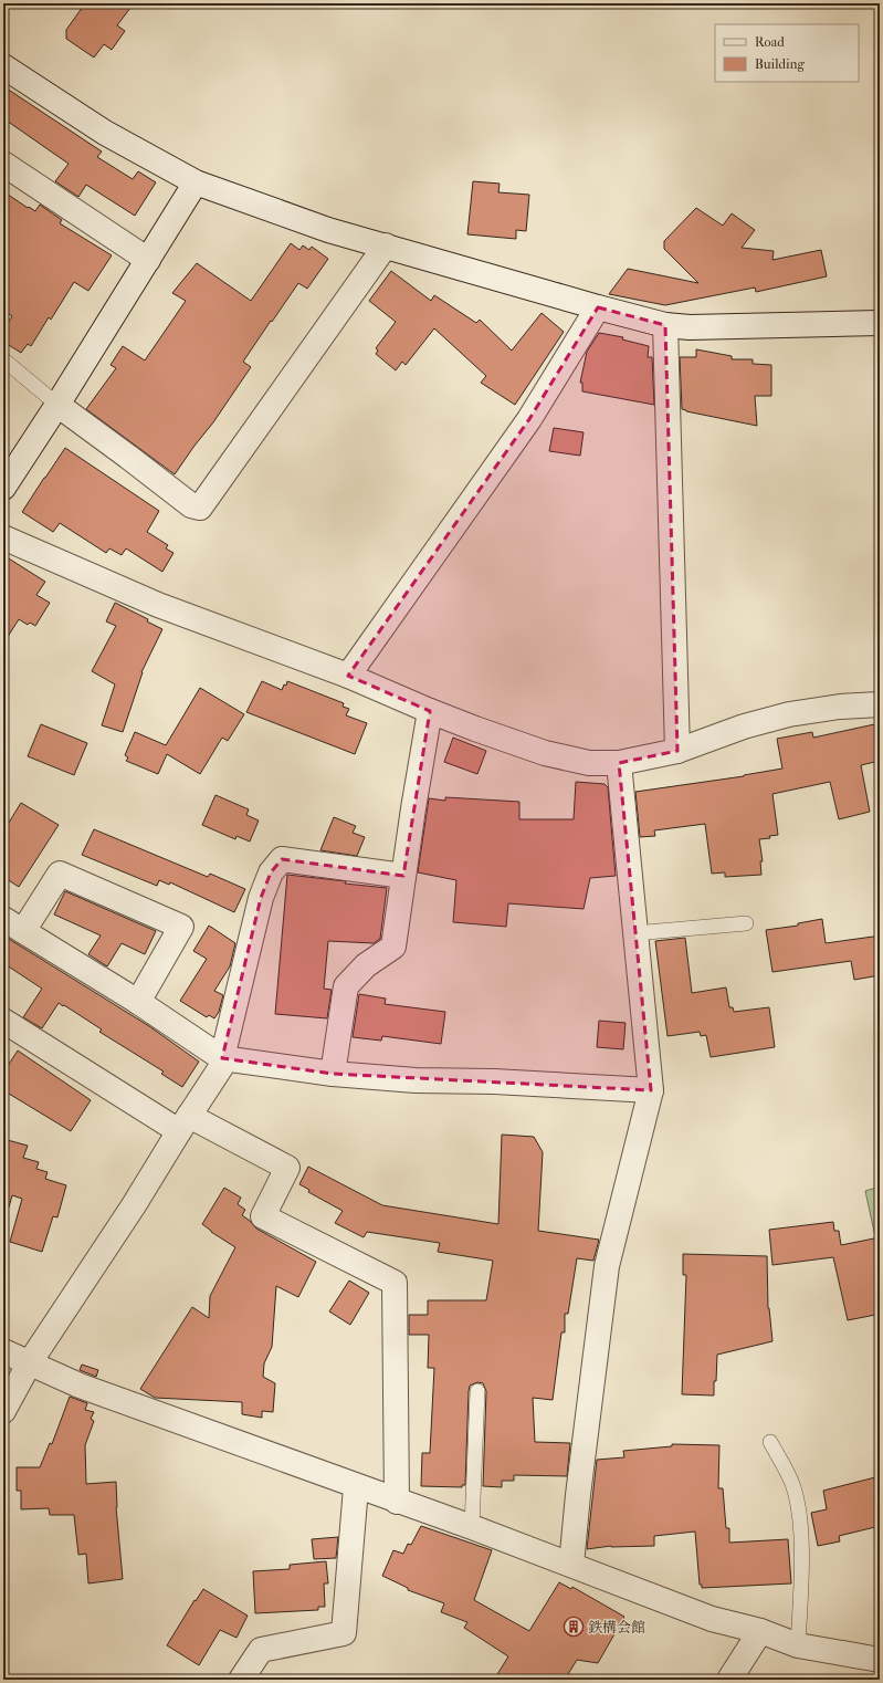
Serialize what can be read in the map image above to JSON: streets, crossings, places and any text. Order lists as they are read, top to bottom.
{
  "places": {
    "building": ["鉄構会館"]
  },
  "legend": ["Road", "Building"]
}
